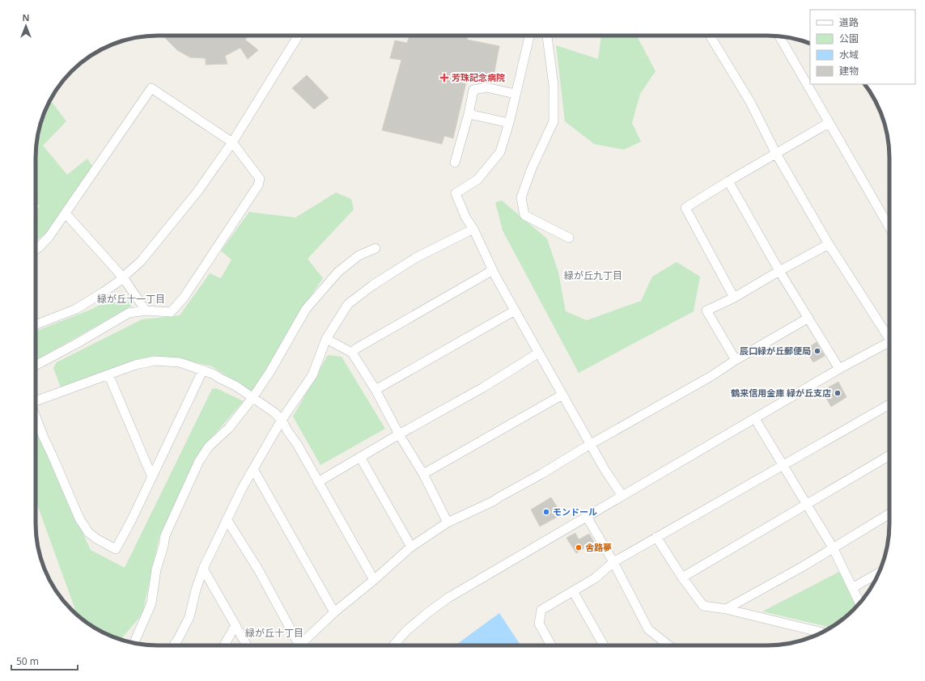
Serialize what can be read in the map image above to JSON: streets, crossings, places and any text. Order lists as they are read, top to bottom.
{
  "districts": ["緑が丘九丁目", "緑が丘十一丁目", "緑が丘十丁目"],
  "places": {
    "health": ["芳珠記念病院"],
    "other": [
      "辰口緑が丘郵便局",
      "鶴来信用金庫 緑が丘支店",
      "モンドール",
      "舎路夢"
    ]
  },
  "legend": [
    "道路",
    "公園",
    "水域",
    "建物"
  ],
  "scale_bar": "50 m",
  "north": "top"
}
